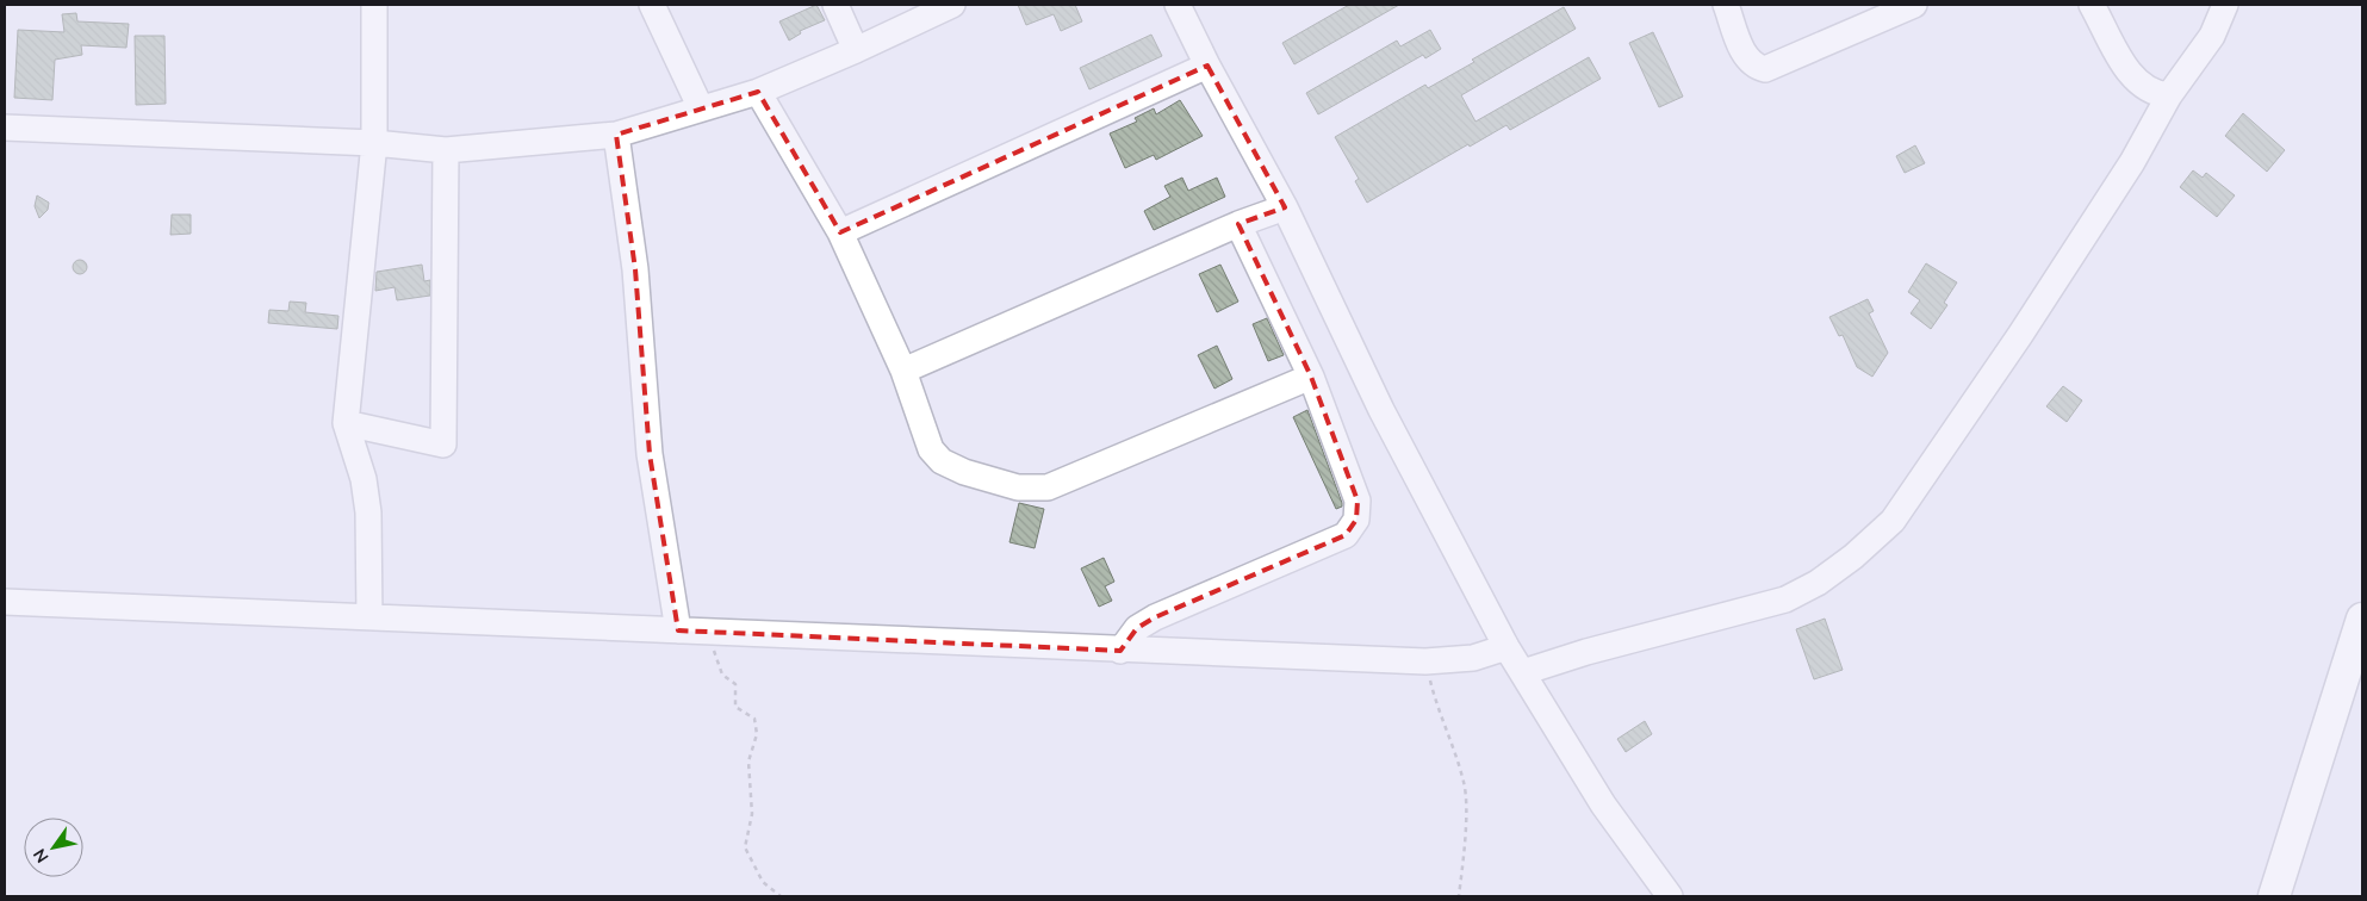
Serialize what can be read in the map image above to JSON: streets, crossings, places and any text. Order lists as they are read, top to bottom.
{
  "north": "bottom left"
}
